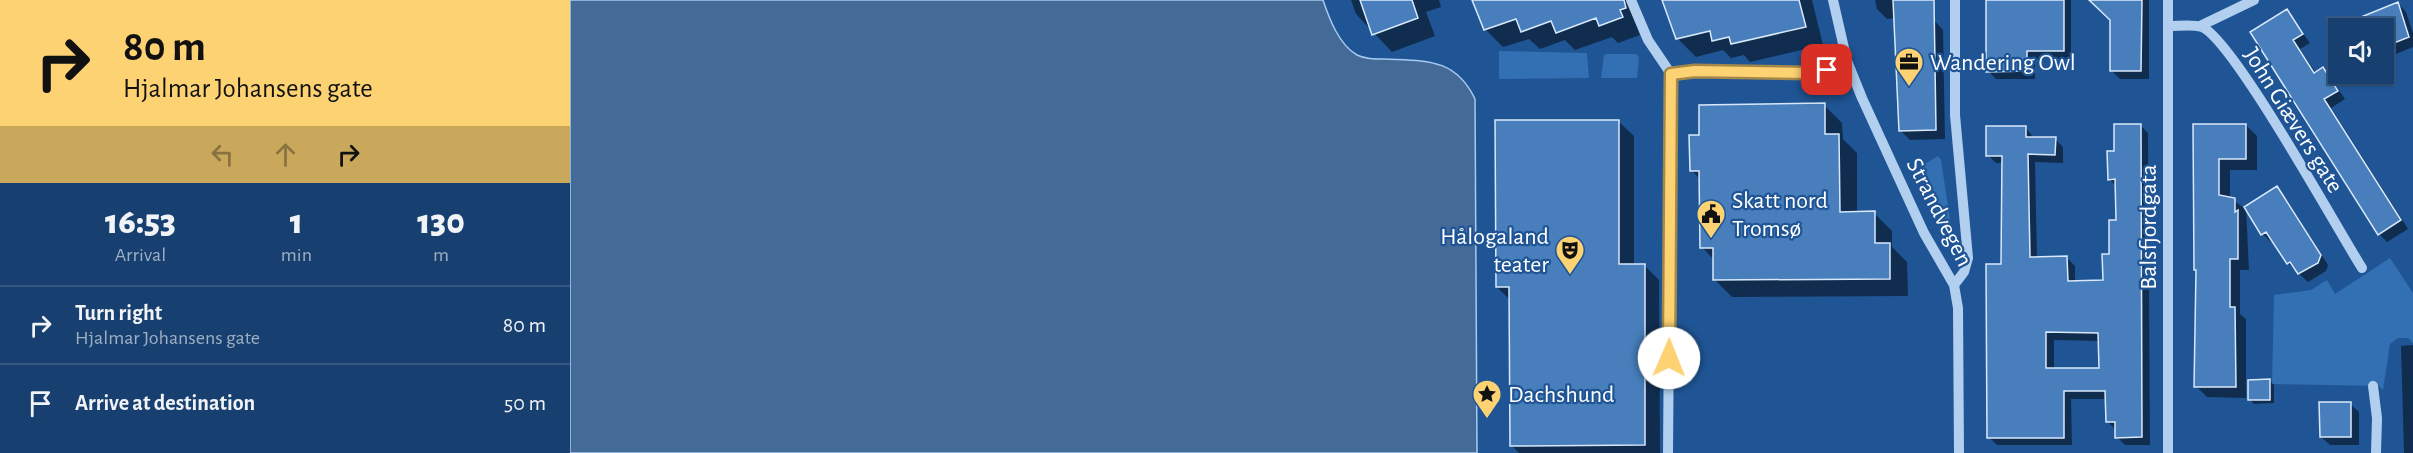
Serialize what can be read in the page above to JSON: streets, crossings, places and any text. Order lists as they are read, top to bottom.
{
  "streets": {
    "street": ["John Giævers gate", "Strandvegen", "Balsfjordgata"]
  },
  "places": {
    "office": ["Wandering Owl"],
    "public building": ["Skatt nord Tromsø"],
    "theatre": ["Hålogaland teater"],
    "place": ["Dachshund"]
  },
  "page": {
    "turn": ["80 m", "Hjalmar Johansens gate"],
    "eta": [
      "16:53",
      "Arrival",
      "1",
      "min",
      "130",
      "m"
    ],
    "list": [
      {
        "name": "Turn right",
        "note": "Hjalmar Johansens gate",
        "value": "80 m"
      },
      {
        "name": "Arrive at destination",
        "value": "50 m"
      }
    ]
  }
}
